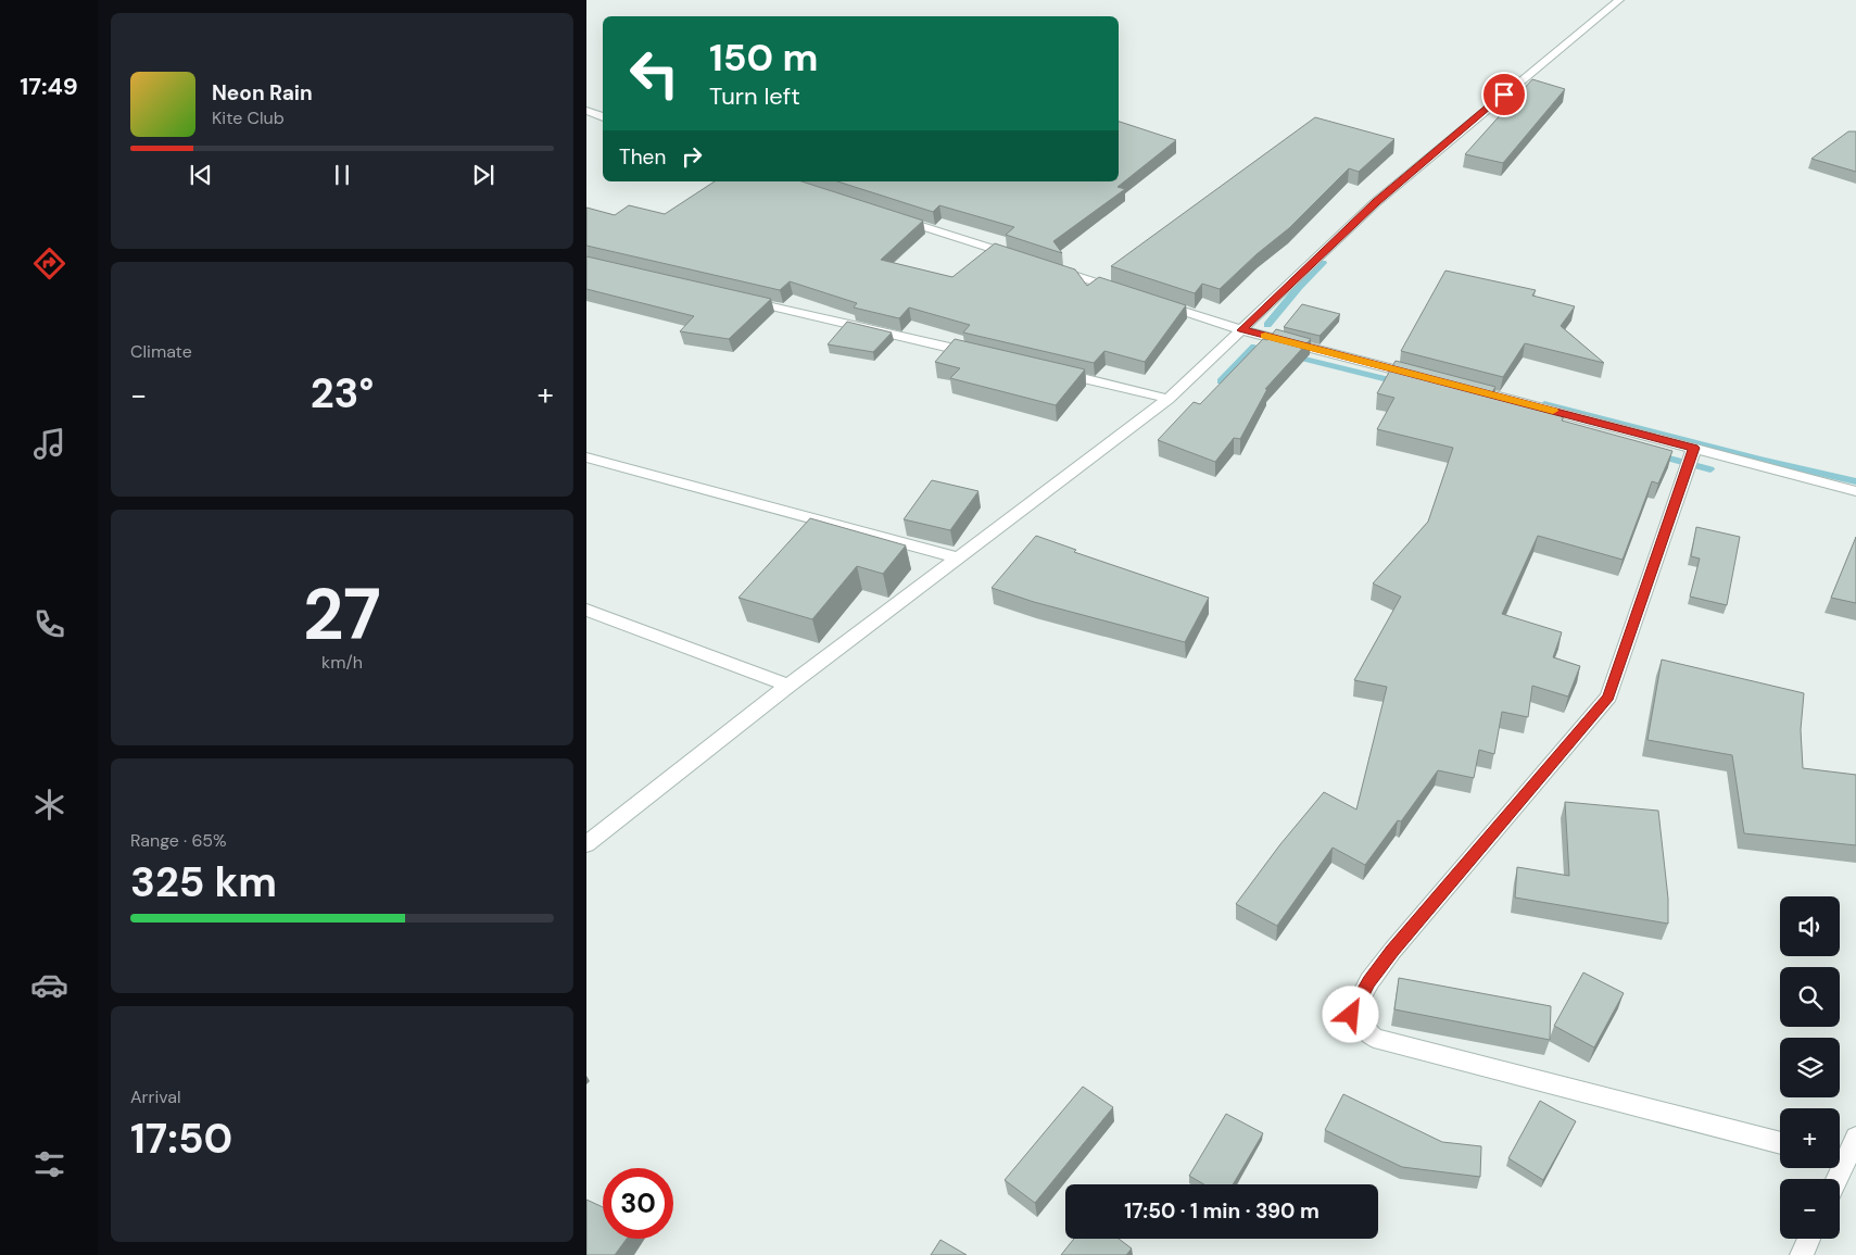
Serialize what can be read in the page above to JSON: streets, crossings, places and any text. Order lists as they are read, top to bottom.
{
  "page": {
    "tabs": "17:49",
    "turn": ["150 m", "Turn left"],
    "song": ["Neon Rain", "Kite Club"],
    "then": "Then",
    "tile": [
      "Climate",
      ["27", "km/h"],
      ["Range · 65%", "325 km"],
      ["Arrival", "17:50"]
    ],
    "heat": ["−", "23°", "+"],
    "map_buttons": ["+", "−"],
    "limit": "30",
    "trip": "17:50 · 1 min · 390 m"
  }
}
